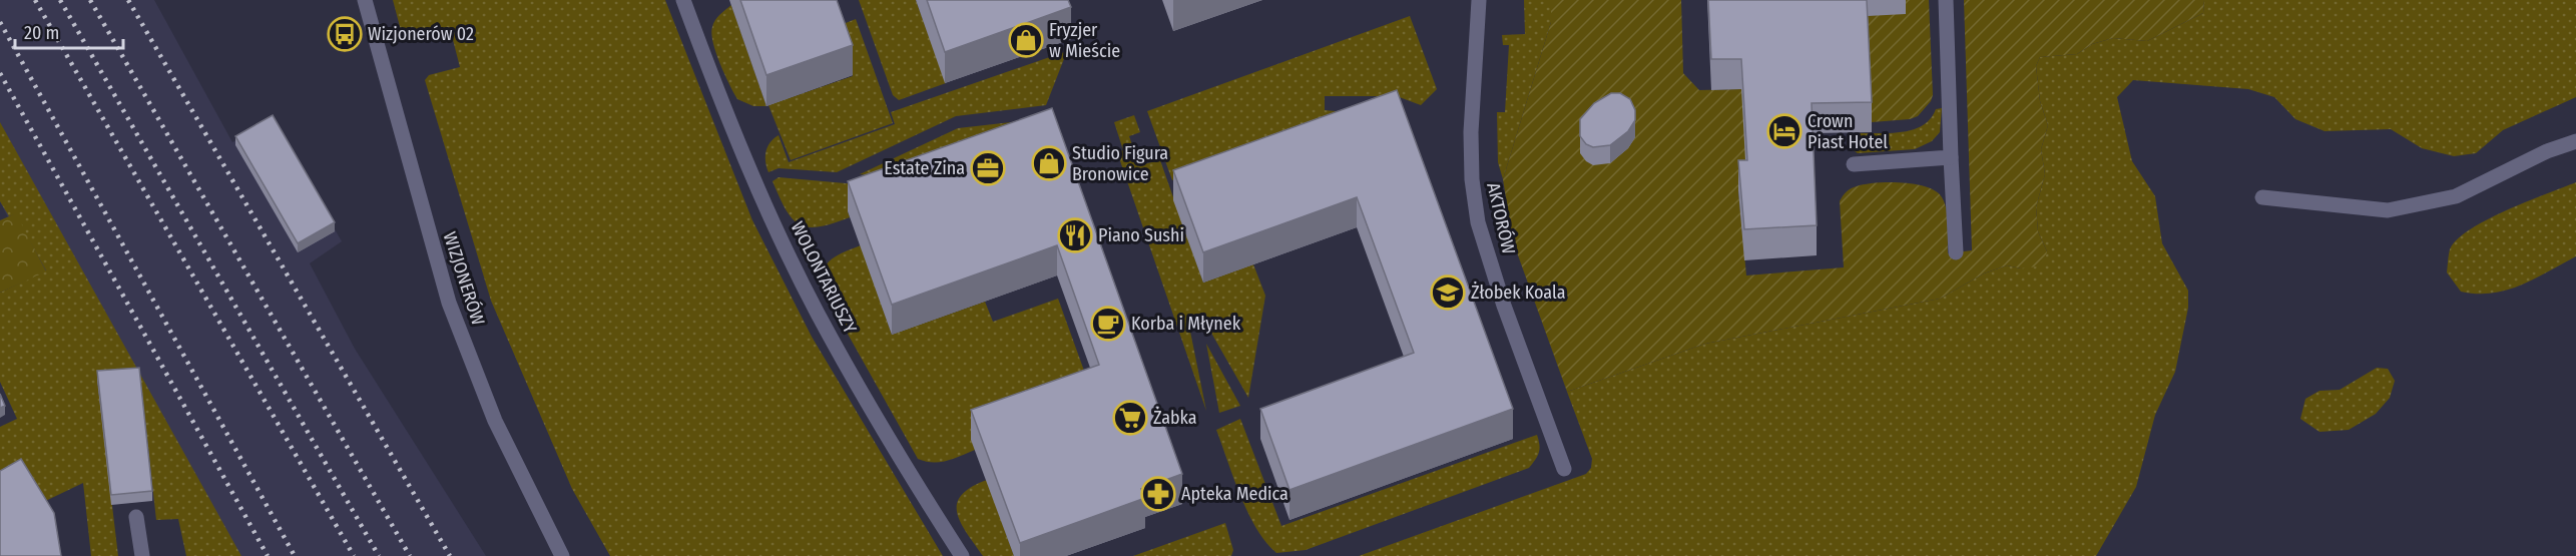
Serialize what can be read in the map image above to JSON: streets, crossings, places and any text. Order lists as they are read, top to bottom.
{
  "streets": {
    "street": ["AKTORÓW", "WOLONTARIUSZY", "WIZJONERÓW"]
  },
  "places": {
    "bus stop": ["Wizjonerów 02"],
    "shop": ["Fryzjer w Mieście", "Studio Figura Bronowice"],
    "hotel": ["Crown Piast Hotel"],
    "office": ["Estate Zina"],
    "restaurant": ["Piano Sushi"],
    "school or university": ["Żłobek Koala"],
    "cafe": ["Korba i Młynek"],
    "supermarket": ["Żabka"],
    "pharmacy": ["Apteka Medica"]
  },
  "scale_bar": "20 m"
}
